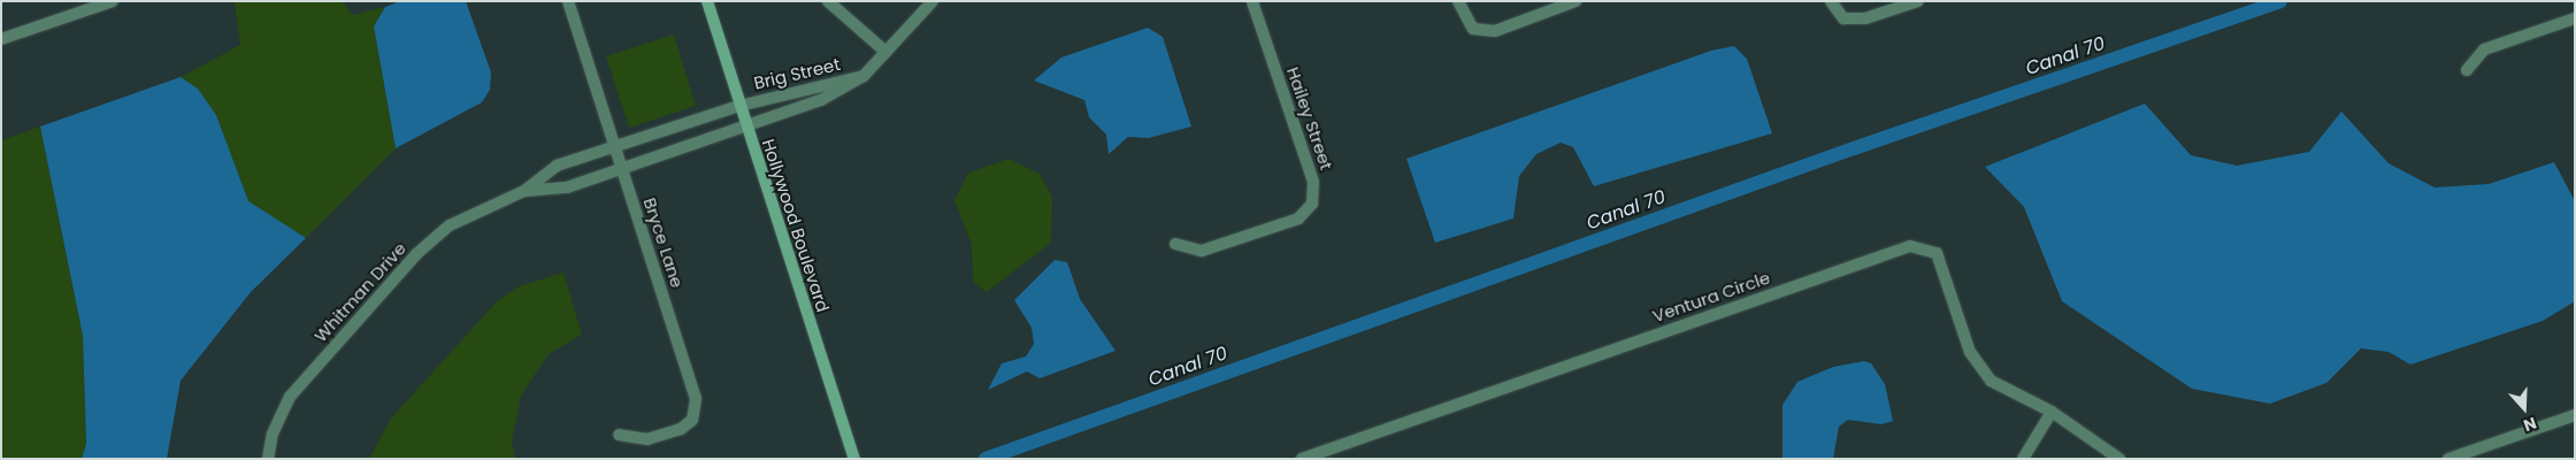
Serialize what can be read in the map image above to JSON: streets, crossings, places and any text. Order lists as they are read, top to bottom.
{
  "streets": {
    "street": [
      "Brig Street",
      "Hailey Street",
      "Hollywood Boulevard",
      "Bryce Lane",
      "Whitman Drive",
      "Ventura Circle"
    ]
  },
  "crossings": [
    ["Brig Street", "Hollywood Boulevard"],
    ["Brig Street", "Whitman Drive"],
    ["Hollywood Boulevard", "Whitman Drive"],
    ["Bryce Lane", "Whitman Drive"]
  ],
  "water": ["Canal 70"],
  "north": "bottom"
}
